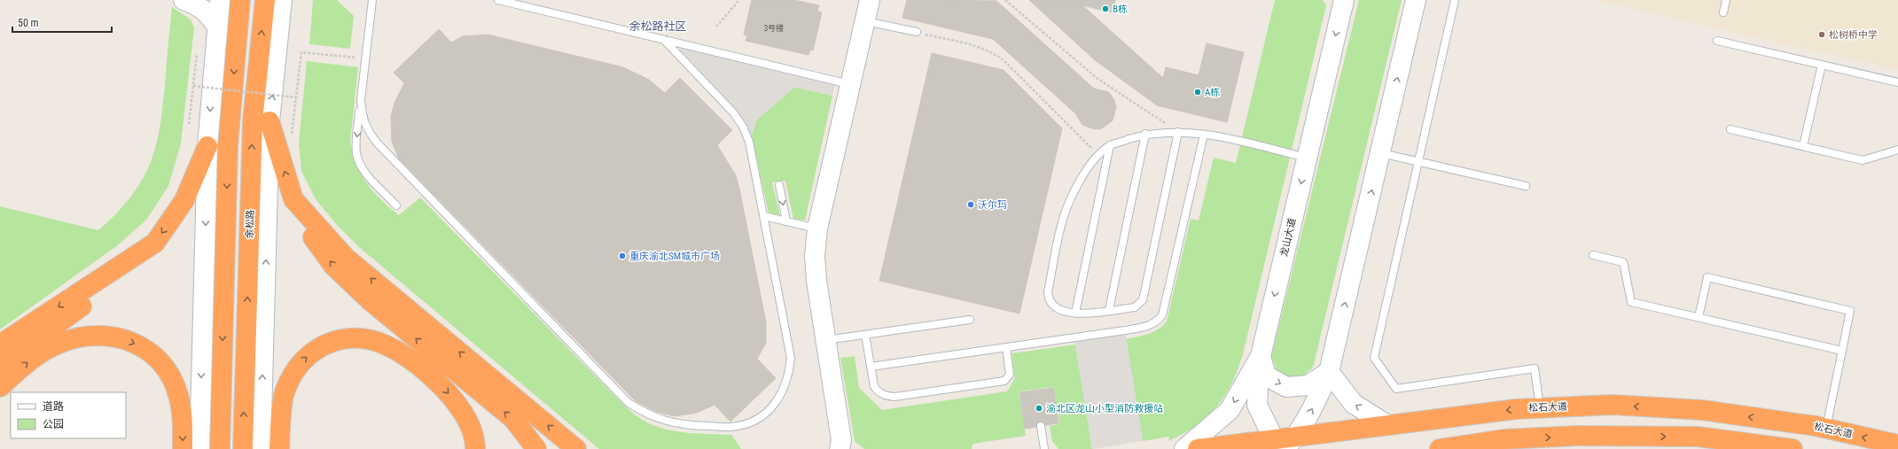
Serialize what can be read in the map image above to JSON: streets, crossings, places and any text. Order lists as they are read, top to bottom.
{
  "streets": {
    "highway": ["余松路", "松石大道"],
    "main road": ["龙山大道"]
  },
  "districts": ["余松路社区"],
  "places": [
    "B栋",
    "松树桥中学",
    "A栋",
    "沃尔玛",
    "重庆渝北SM城市广场",
    "渝北区龙山小型消防救援站"
  ],
  "house_numbers": ["3号楼"],
  "legend": ["道路", "公园"],
  "scale_bar": "50 m"
}
